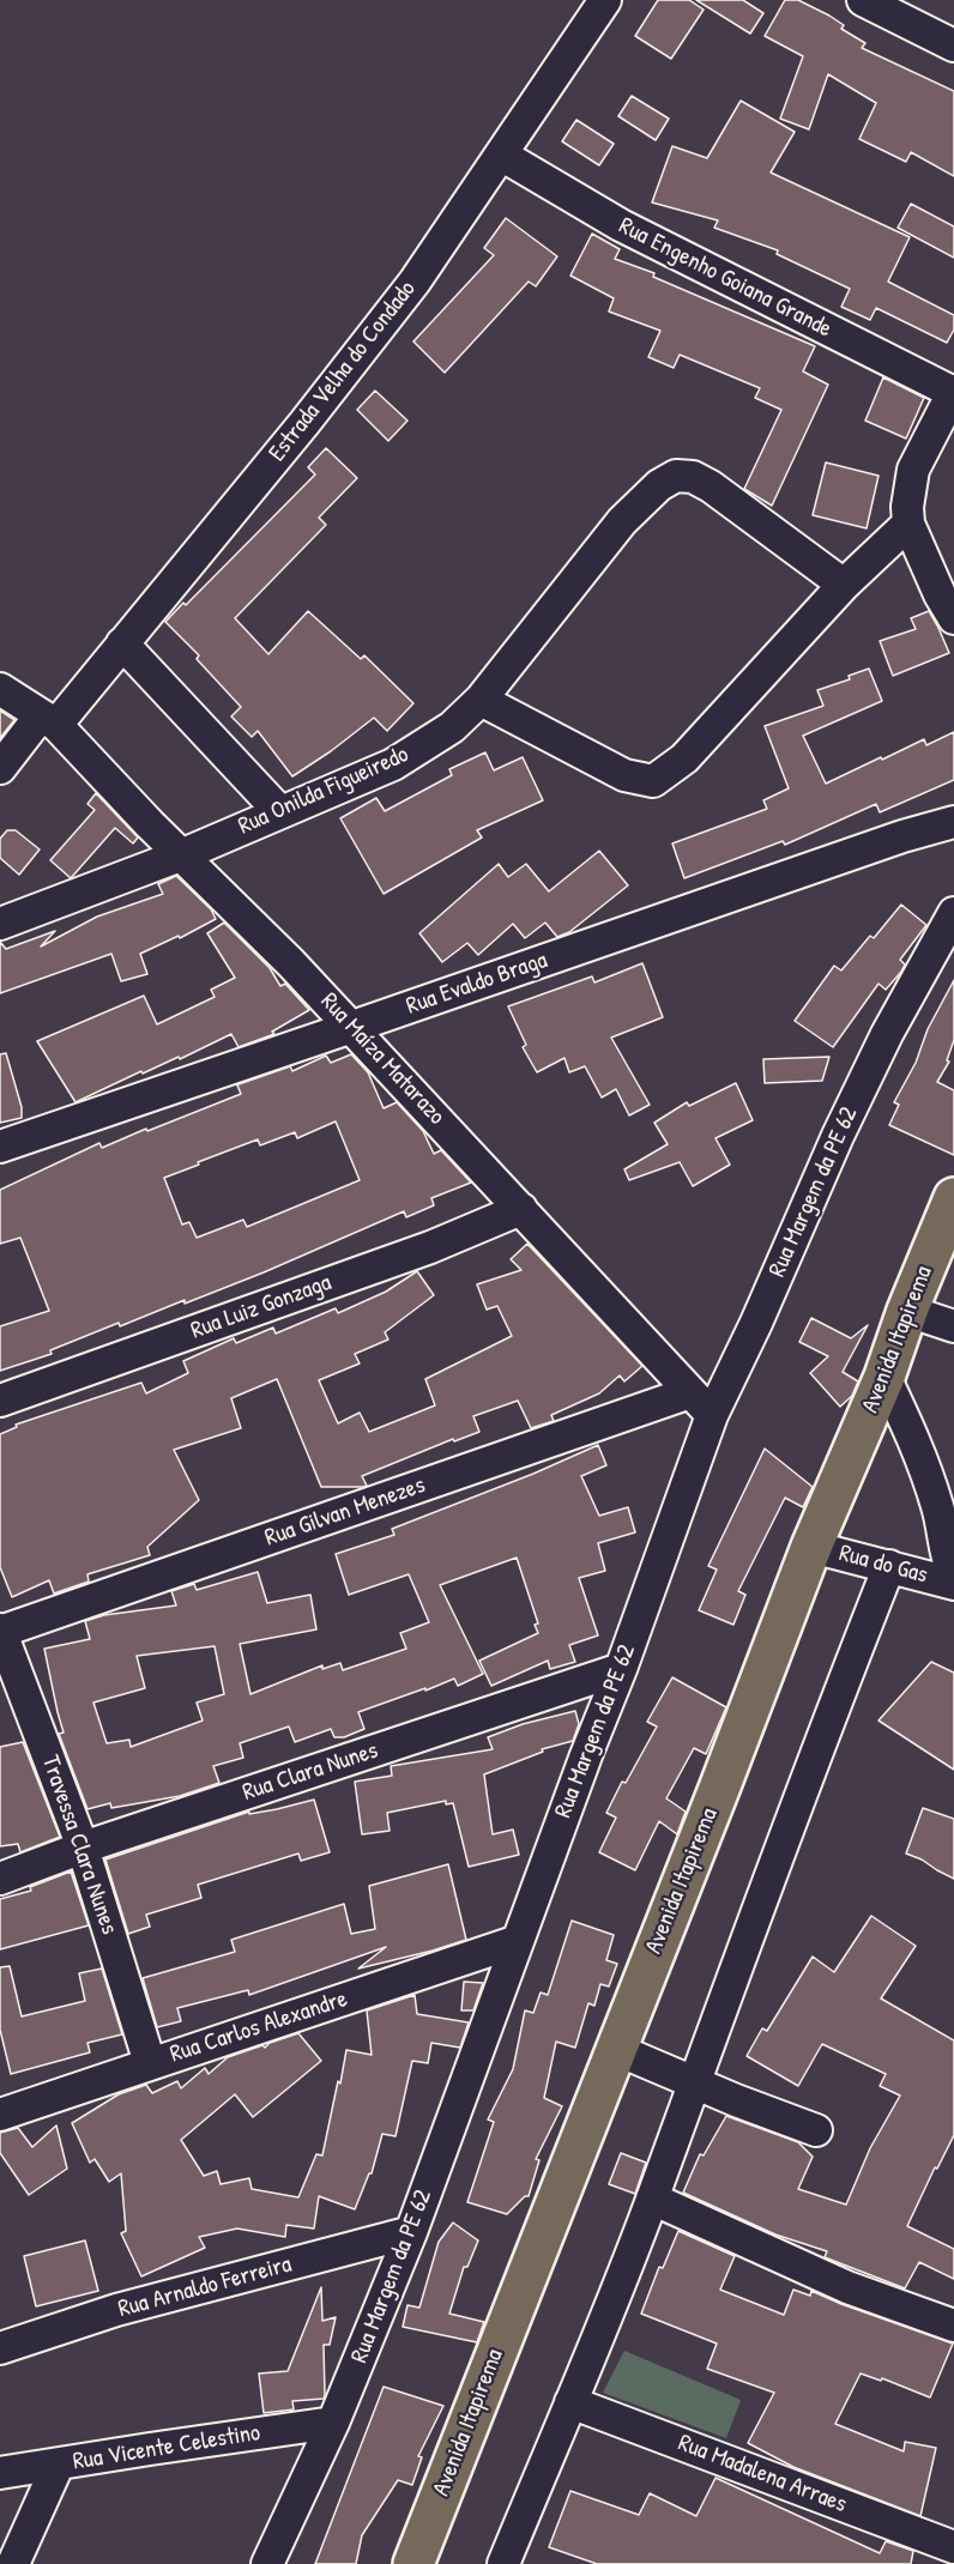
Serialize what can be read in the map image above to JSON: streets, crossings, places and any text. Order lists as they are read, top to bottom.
{
  "streets": {
    "main road": ["Avenida Itapirema"],
    "street": [
      "Rua Engenho Goiana Grande",
      "Estrada Velha do Condado",
      "Rua Onilda Figueiredo",
      "Rua Evaldo Braga",
      "Rua Maíza Matarazo",
      "Rua Margem da PE 62",
      "Rua Luiz Gonzaga",
      "Rua Gilvan Menezes",
      "Rua do Gas",
      "Rua Clara Nunes",
      "Travessa Clara Nunes",
      "Rua Carlos Alexandre",
      "Rua Arnaldo Ferreira",
      "Rua Vicente Celestino",
      "Rua Madalena Arraes"
    ]
  },
  "crossings": [
    ["Rua Engenho Goiana Grande", "Estrada Velha do Condado"],
    ["Estrada Velha do Condado", "Rua Maíza Matarazo"],
    ["Rua Onilda Figueiredo", "Rua Maíza Matarazo"],
    ["Rua Evaldo Braga", "Rua Maíza Matarazo"],
    ["Rua Maíza Matarazo", "Rua Margem da PE 62"],
    ["Rua Maíza Matarazo", "Rua Luiz Gonzaga"],
    ["Rua Maíza Matarazo", "Rua Gilvan Menezes"],
    ["Rua Margem da PE 62", "Rua Clara Nunes"],
    ["Rua Margem da PE 62", "Rua Carlos Alexandre"],
    ["Rua Margem da PE 62", "Rua Arnaldo Ferreira"],
    ["Rua Margem da PE 62", "Rua Vicente Celestino"],
    ["Avenida Itapirema", "Rua do Gas"],
    ["Rua Gilvan Menezes", "Travessa Clara Nunes"],
    ["Rua Clara Nunes", "Travessa Clara Nunes"],
    ["Travessa Clara Nunes", "Rua Carlos Alexandre"]
  ]
}
